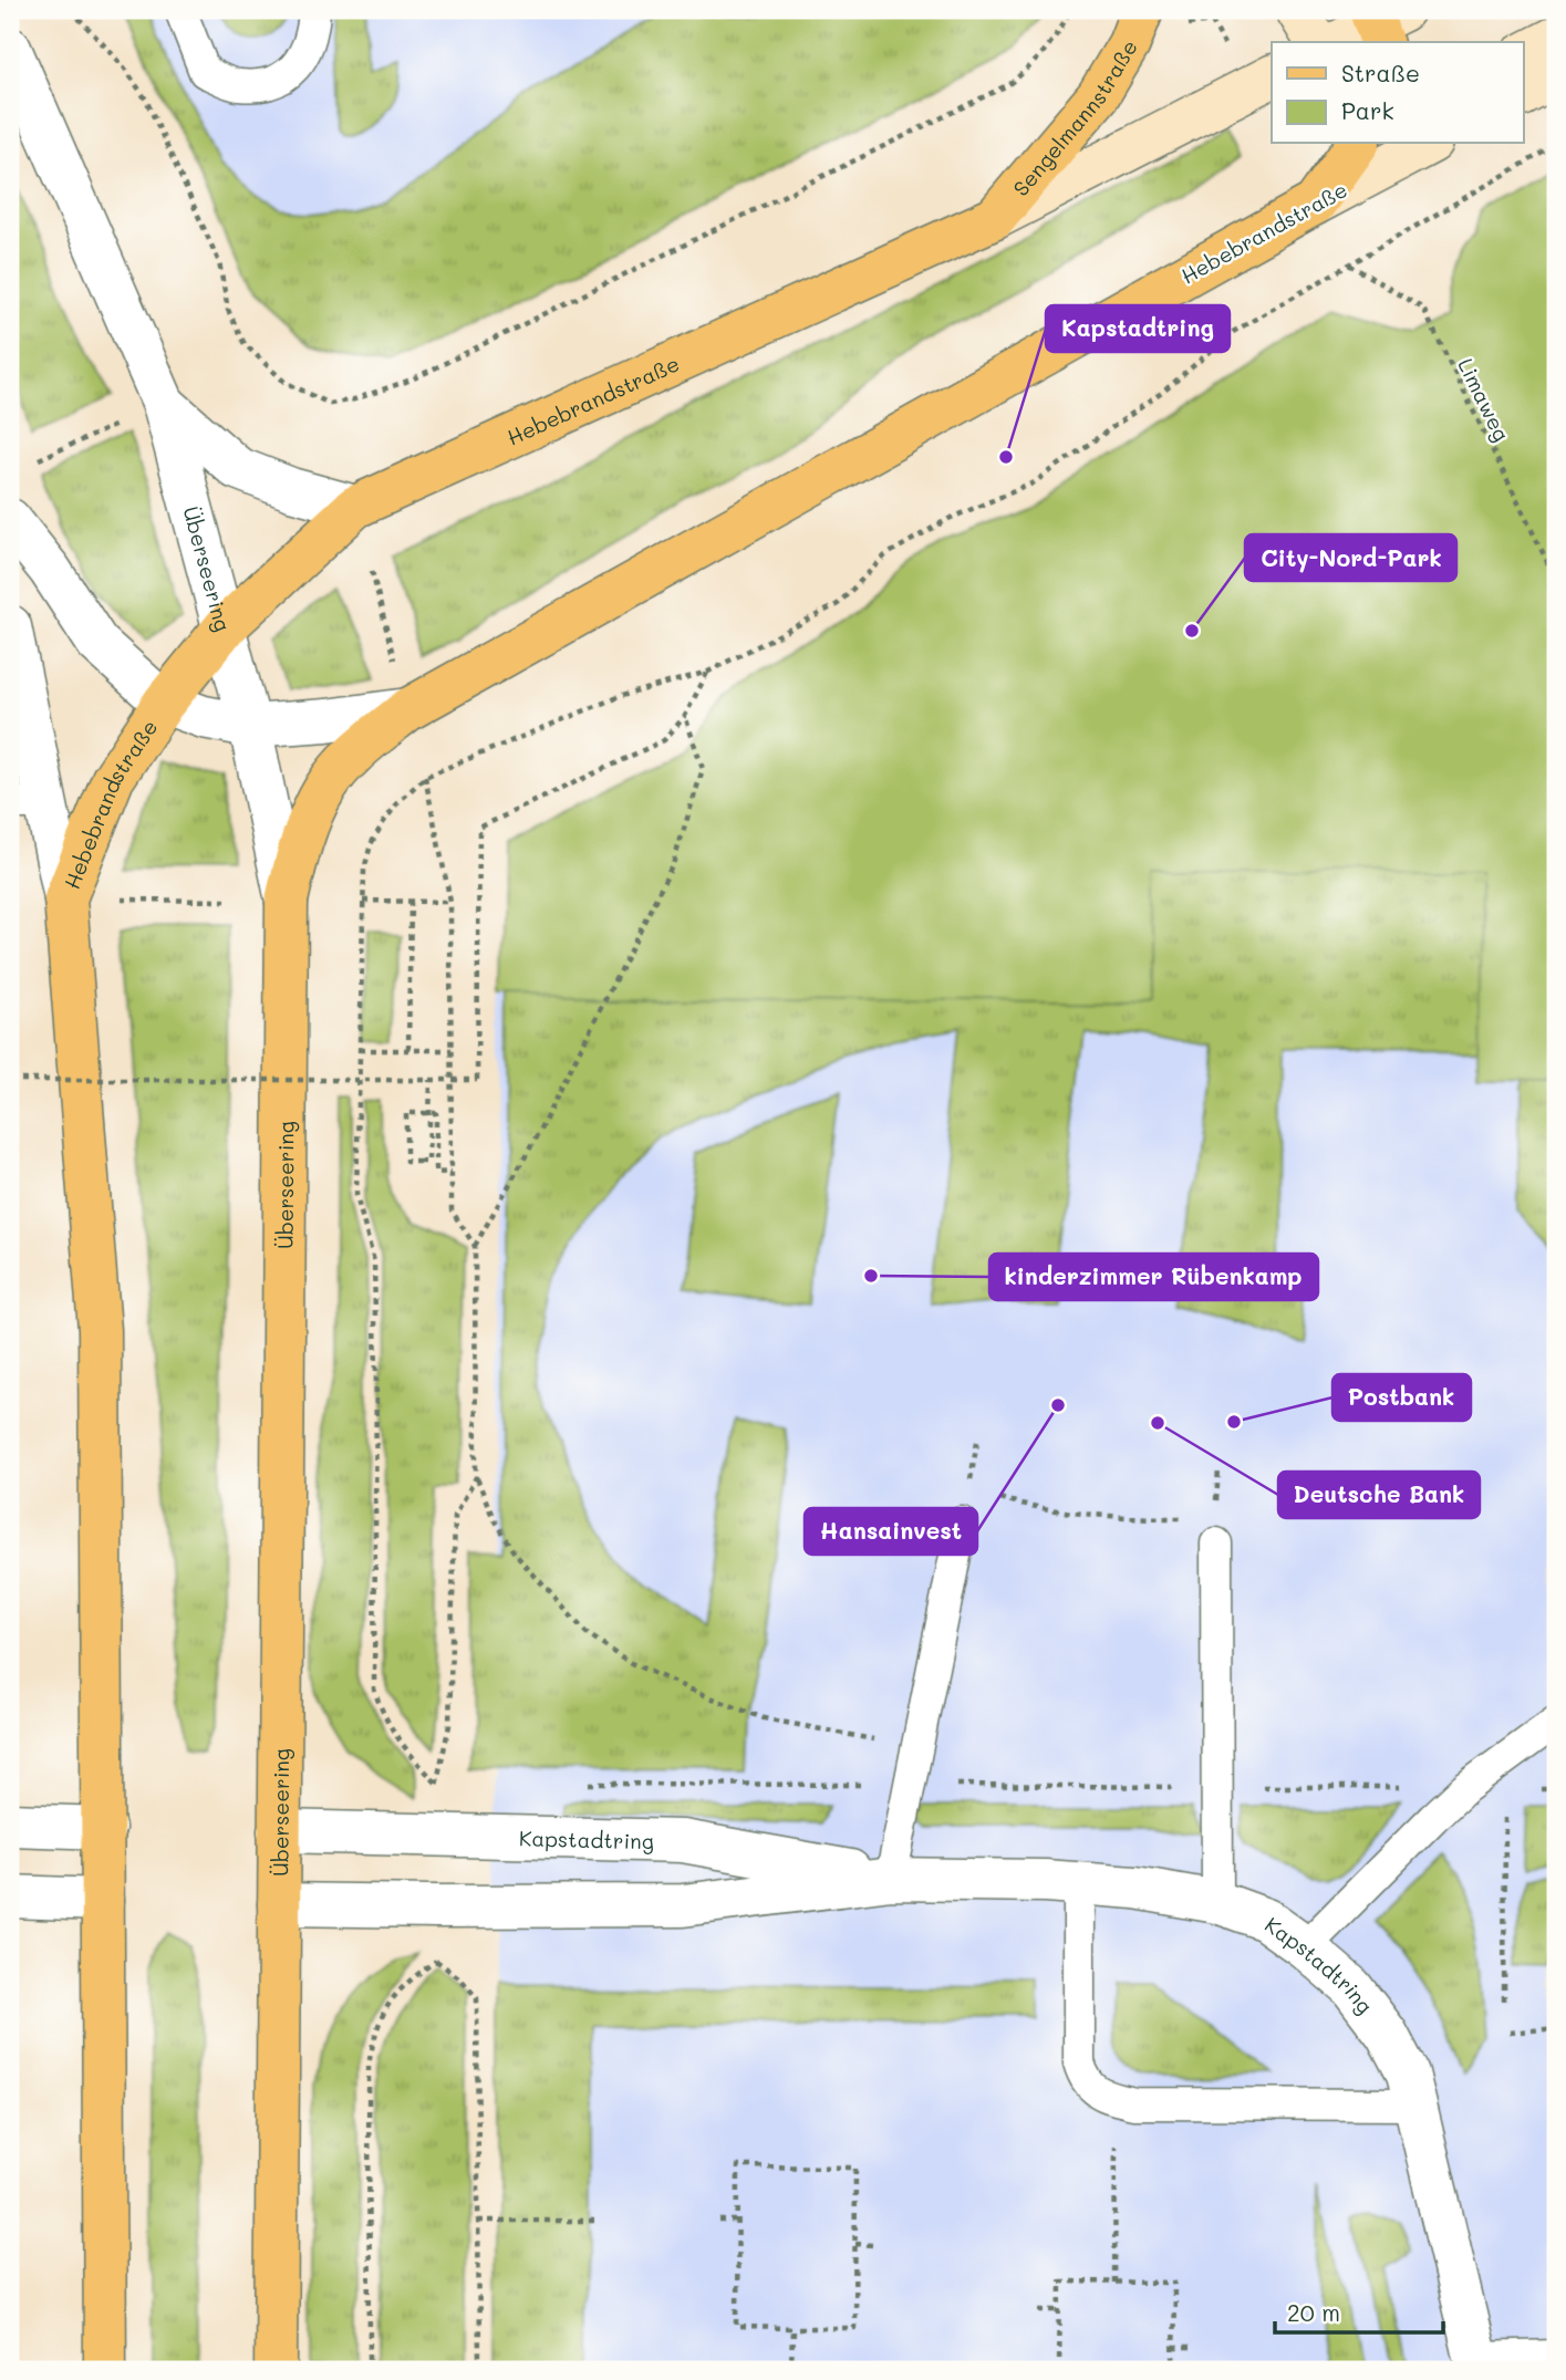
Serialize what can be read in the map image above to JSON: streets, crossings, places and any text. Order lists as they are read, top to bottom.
{
  "streets": {
    "main road": ["Sengelmannstraße", "Hebebrandstraße", "Überseering"],
    "street": ["Kapstadtring"],
    "path": ["Limaweg"]
  },
  "crossings": [
    ["Sengelmannstraße", "Hebebrandstraße"],
    ["Hebebrandstraße", "Überseering"],
    ["Überseering", "Kapstadtring"]
  ],
  "places": [
    "Kapstadtring",
    "City-Nord-Park",
    "kinderzimmer Rübenkamp",
    "Hansainvest",
    "Postbank",
    "Deutsche Bank"
  ],
  "legend": ["Straße", "Park"],
  "scale_bar": "20 m"
}
